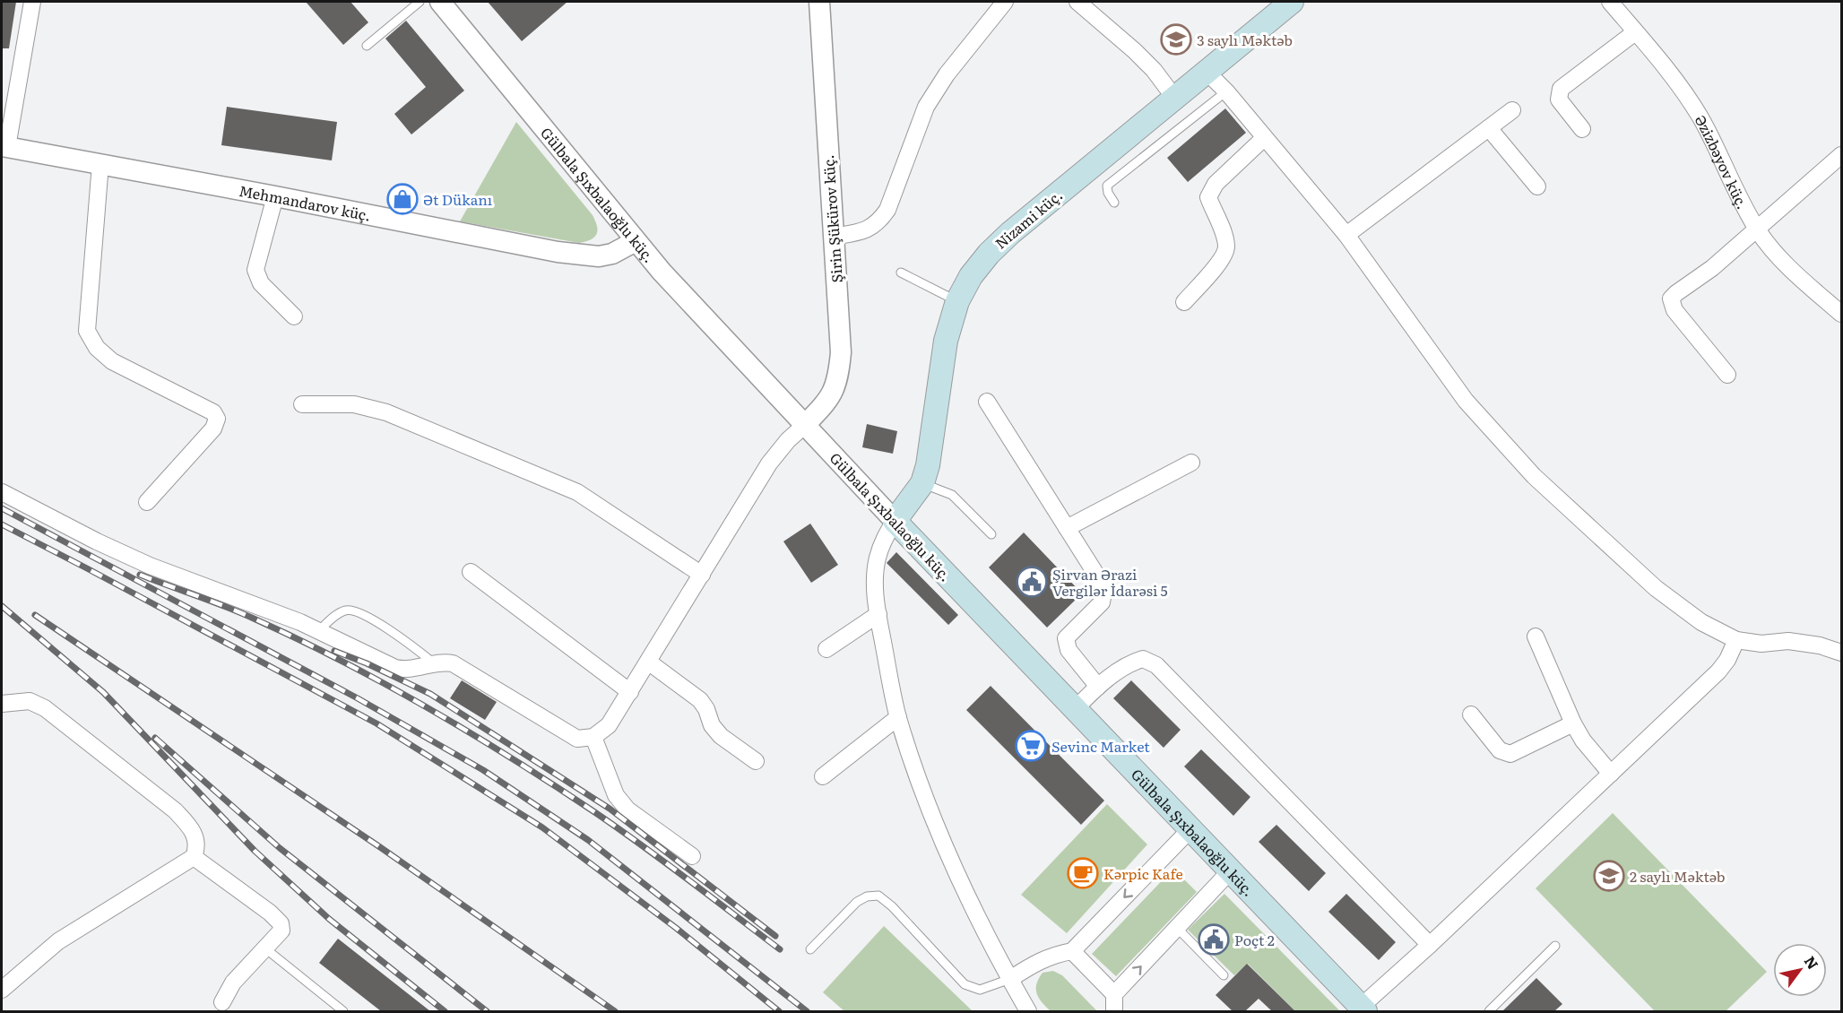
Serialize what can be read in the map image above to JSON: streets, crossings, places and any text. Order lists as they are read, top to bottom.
{
  "streets": {
    "main road": ["Gülbala Şıxbalaoğlu küç.", "Nizami küç."],
    "street": ["Əzizbəyov küç.", "Mehmandarov küç.", "Şirin Şükürov küç."]
  },
  "crossings": [
    ["Gülbala Şıxbalaoğlu küç.", "Mehmandarov küç."],
    ["Gülbala Şıxbalaoğlu küç.", "Şirin Şükürov küç."],
    ["Gülbala Şıxbalaoğlu küç.", "Nizami küç."]
  ],
  "places": {
    "school or university": ["3 saylı Məktəb", "2 saylı Məktəb"],
    "shop": ["Ət Dükanı"],
    "public building": ["Şirvan Ərazi Vergilər İdarəsi 5", "Poçt 2"],
    "supermarket": ["Sevinc Market"],
    "cafe": ["Kərpic Kafe"]
  },
  "north": "top right"
}
